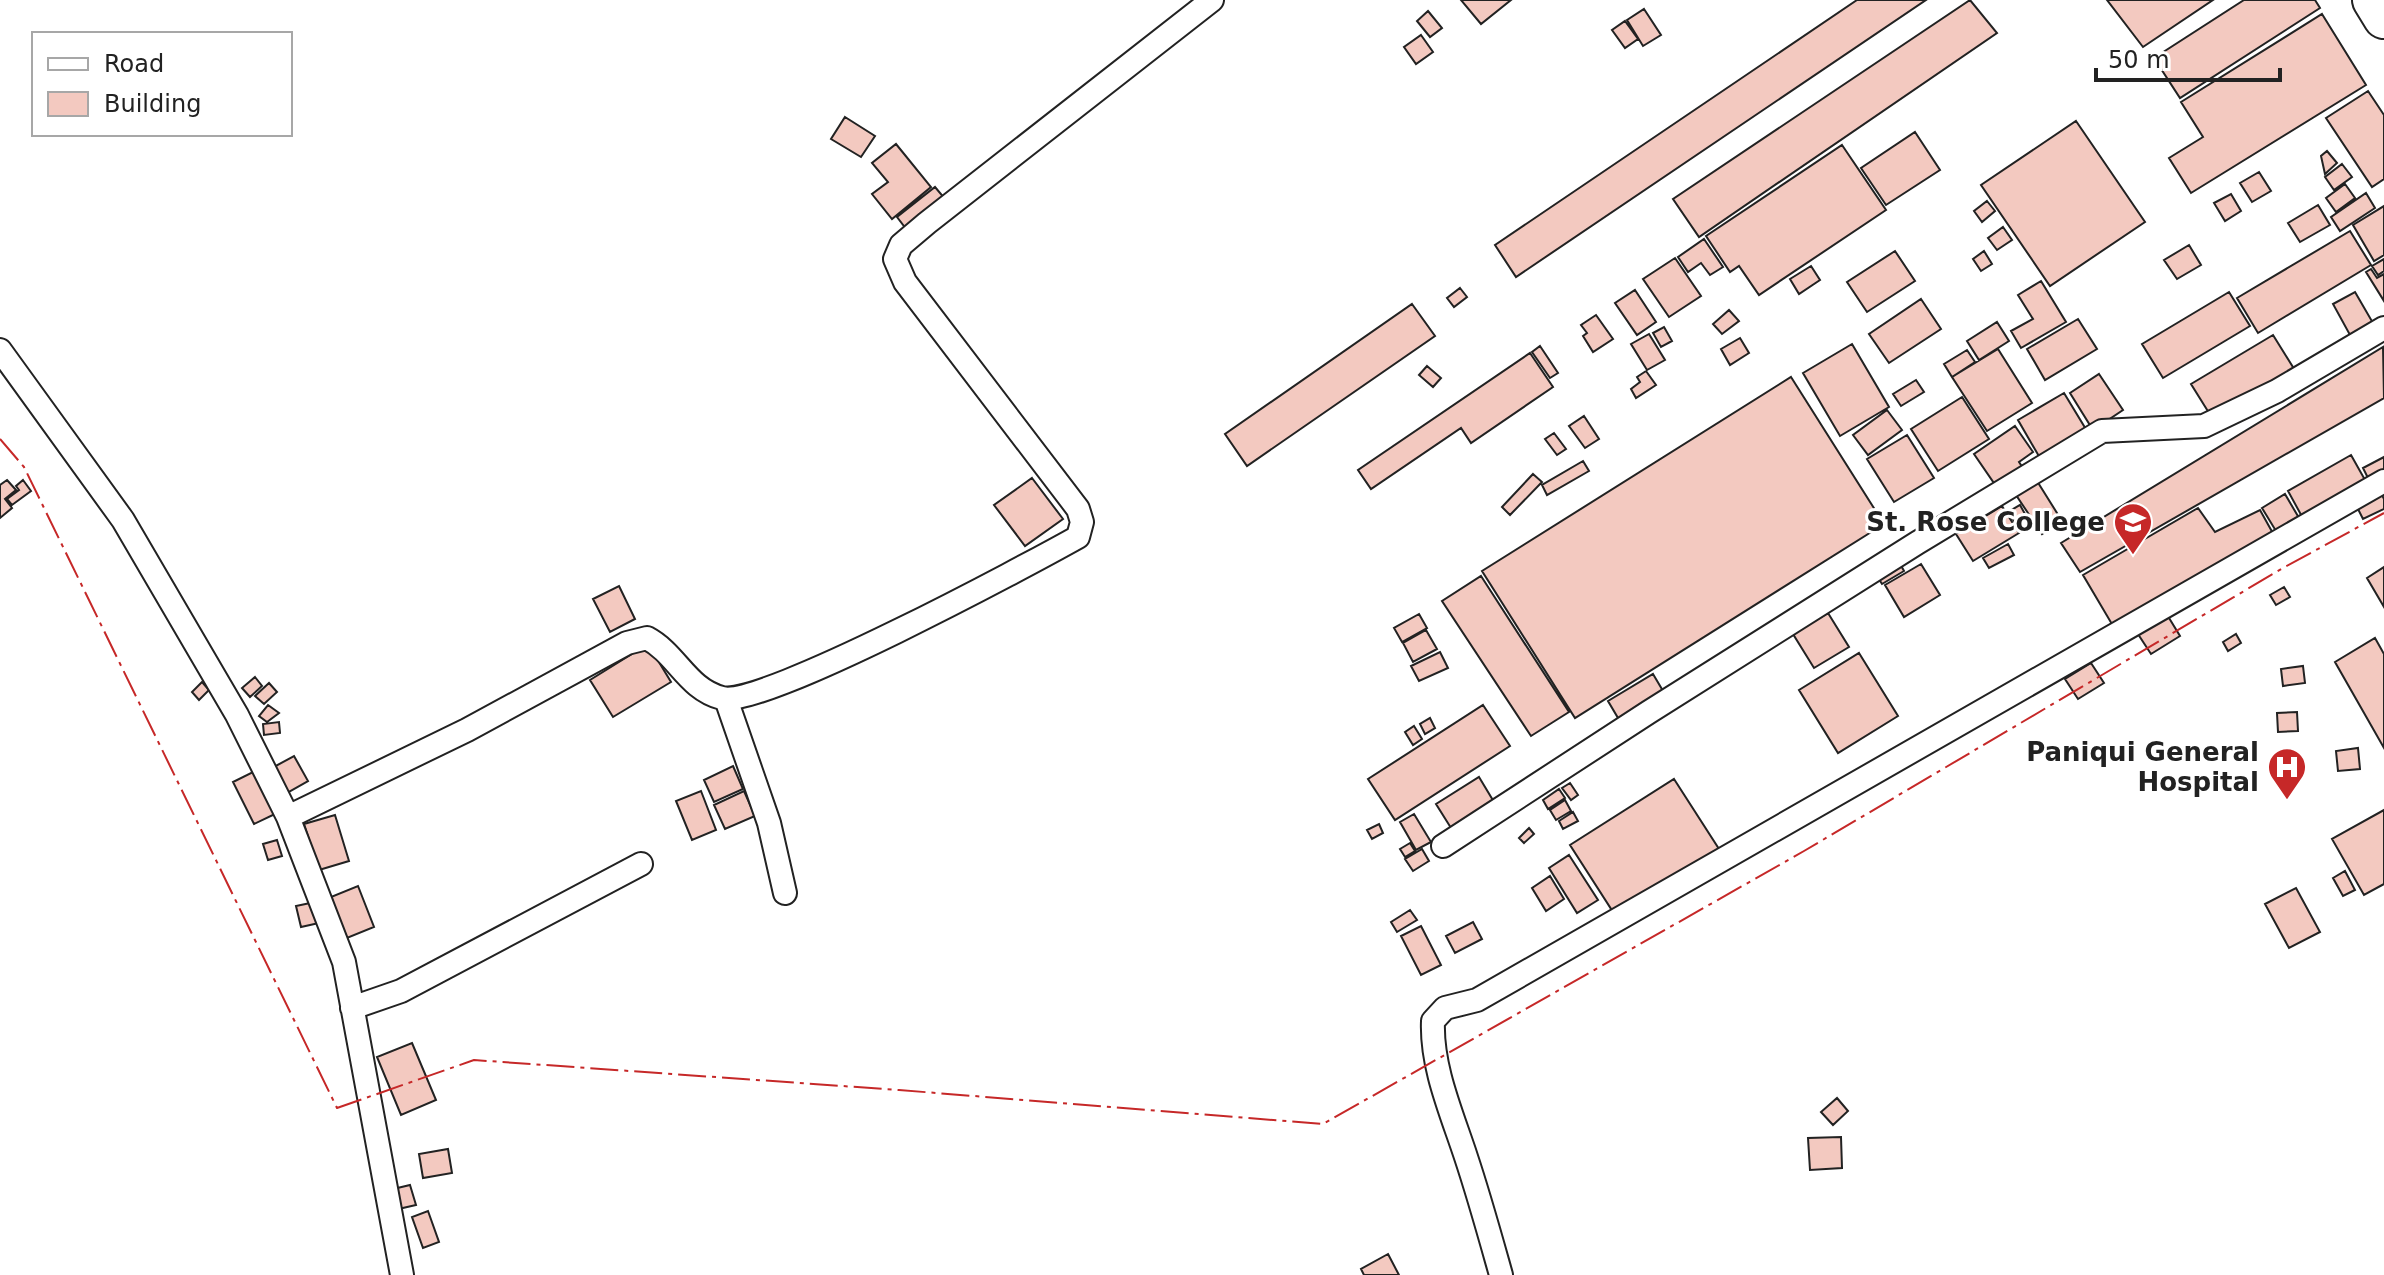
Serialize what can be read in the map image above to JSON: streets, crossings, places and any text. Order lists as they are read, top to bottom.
{
  "places": {
    "school or university": ["St. Rose College"],
    "hospital": ["Paniqui General Hospital"]
  },
  "legend": ["Road", "Building"],
  "scale_bar": "50 m"
}
